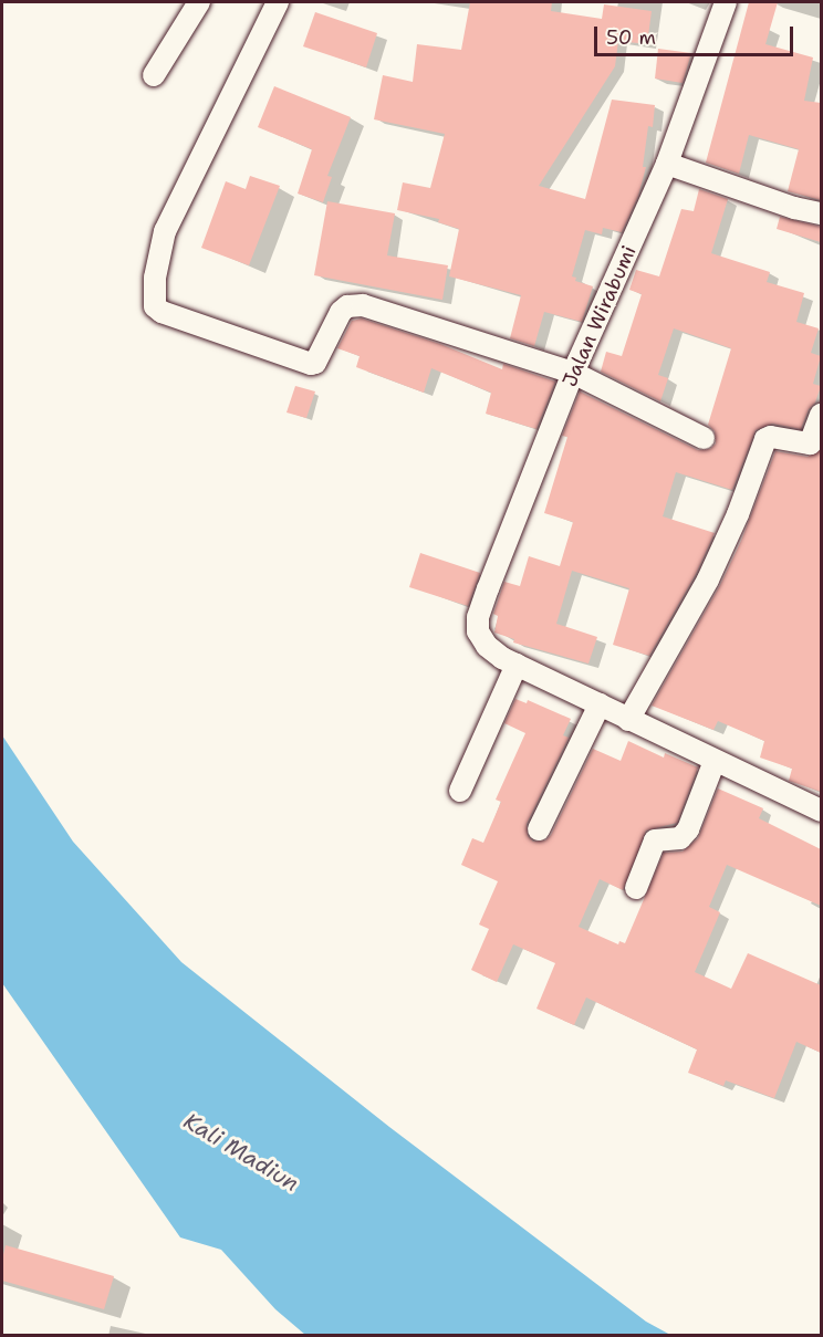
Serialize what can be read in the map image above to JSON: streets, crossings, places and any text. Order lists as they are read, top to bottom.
{
  "streets": {
    "street": ["Jalan Wirabumi"]
  },
  "water": ["Kali Madiun"],
  "scale_bar": "50 m"
}
